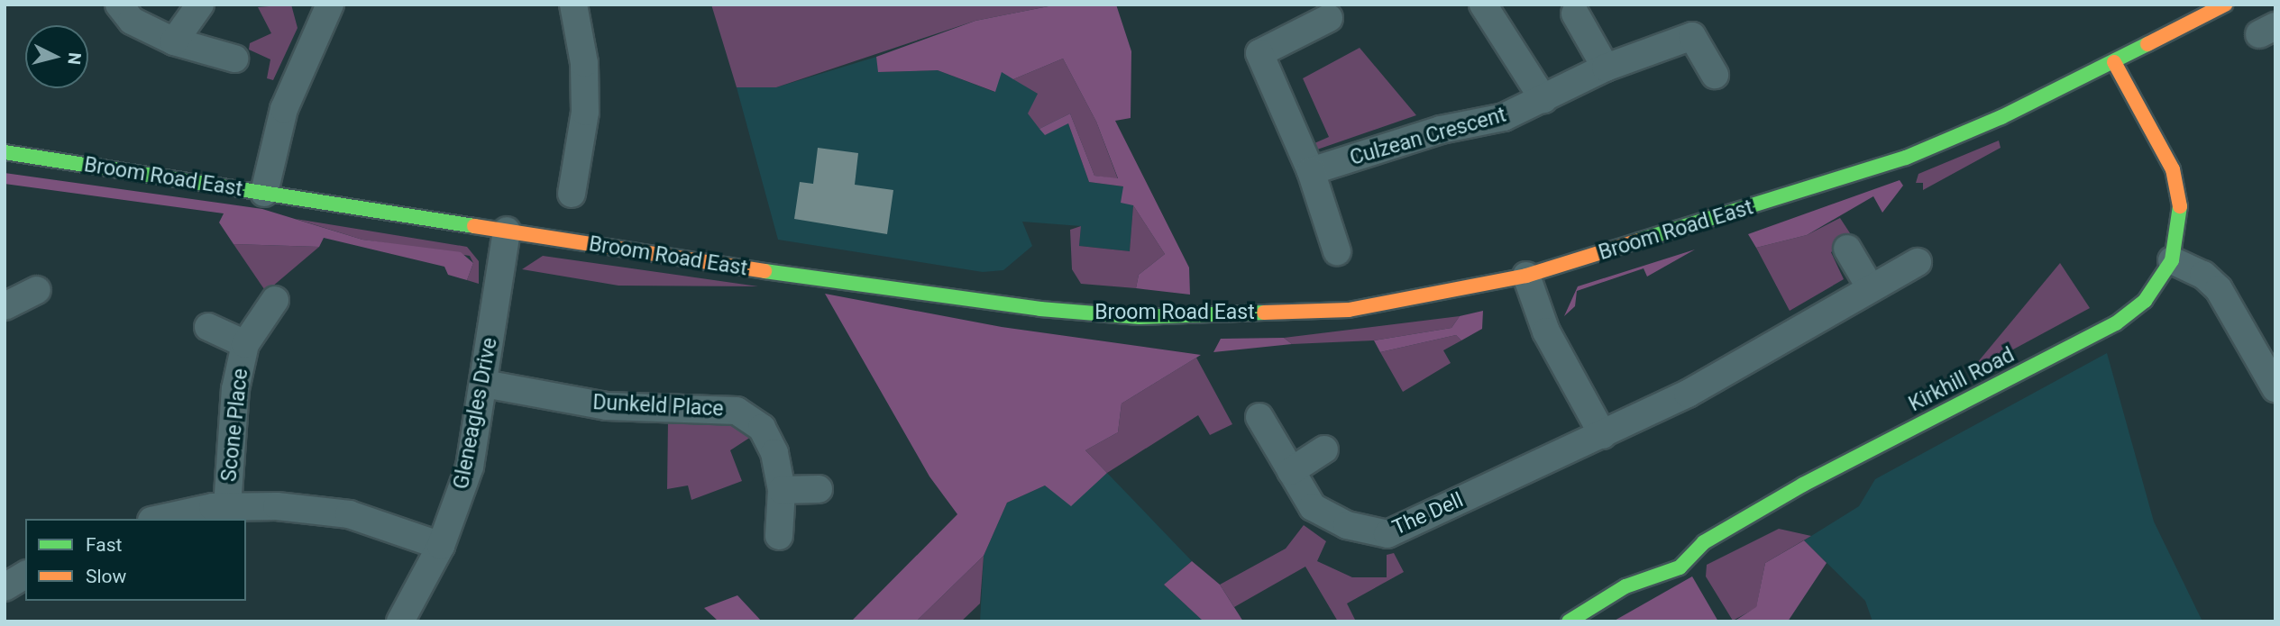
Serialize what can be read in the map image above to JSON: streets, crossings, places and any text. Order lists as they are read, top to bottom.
{
  "streets": {
    "street": [
      "Culzean Crescent",
      "Broom Road East",
      "Kirkhill Road",
      "Dunkeld Place",
      "Gleneagles Drive",
      "Scone Place",
      "The Dell"
    ]
  },
  "crossings": [
    ["Broom Road East", "Kirkhill Road"],
    ["Broom Road East", "Gleneagles Drive"],
    ["Dunkeld Place", "Gleneagles Drive"]
  ],
  "legend": ["Fast", "Slow"],
  "north": "right"
}
